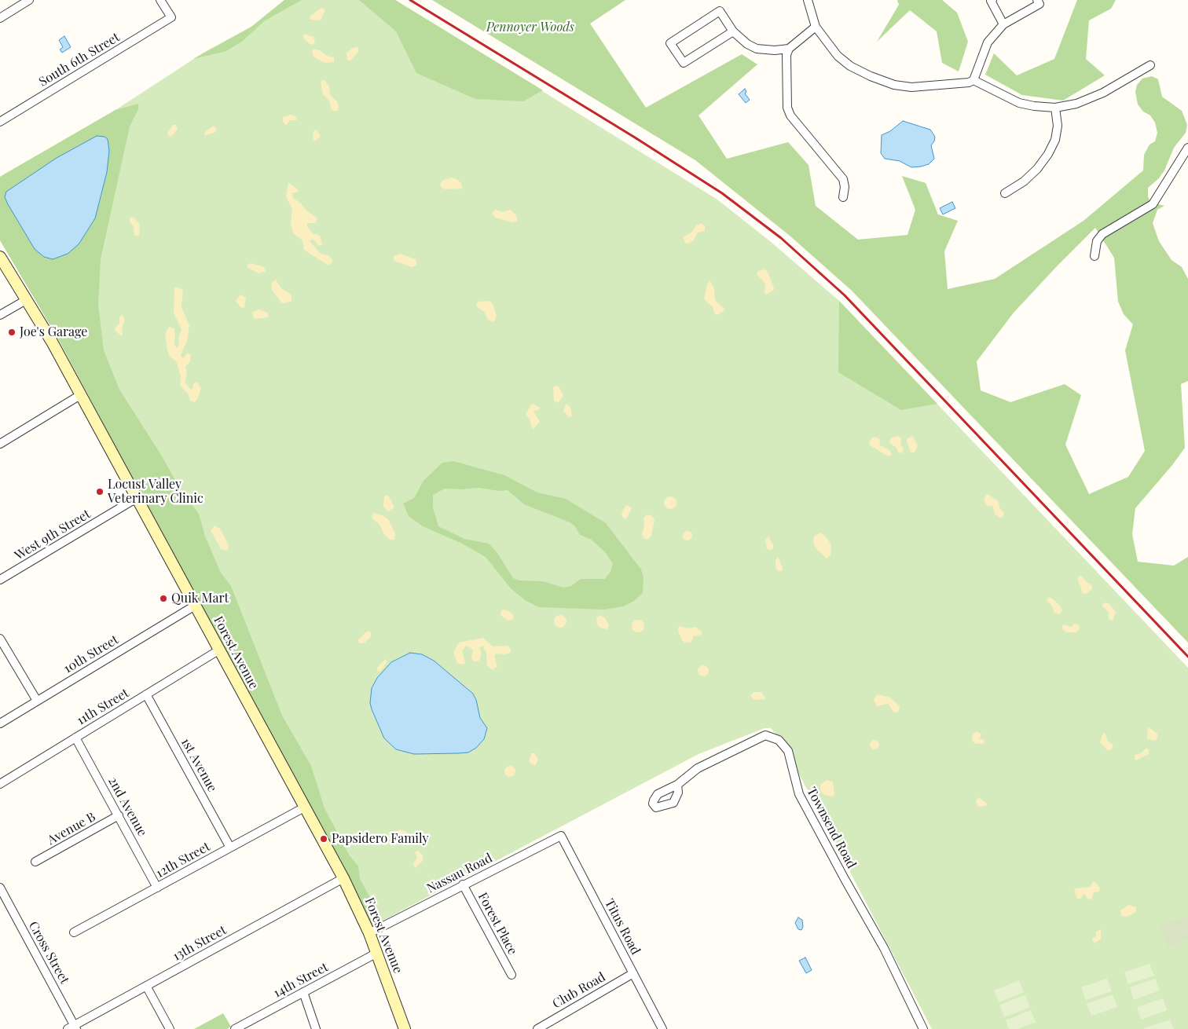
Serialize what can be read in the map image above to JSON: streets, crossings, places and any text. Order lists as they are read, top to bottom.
{
  "streets": {
    "main road": ["Forest Avenue"],
    "street": [
      "South 6th Street",
      "West 9th Street",
      "10th Street",
      "11th Street",
      "1st Avenue",
      "2nd Avenue",
      "Townsend Road",
      "Avenue B",
      "12th Street",
      "Nassau Road",
      "Forest Place",
      "Titus Road",
      "13th Street",
      "Cross Street",
      "14th Street",
      "Club Road"
    ]
  },
  "crossings": [
    ["West 9th Street", "Forest Avenue"],
    ["Forest Avenue", "10th Street"],
    ["Forest Avenue", "11th Street"],
    ["Forest Avenue", "12th Street"],
    ["Forest Avenue", "Nassau Road"],
    ["Forest Avenue", "13th Street"],
    ["Forest Avenue", "14th Street"],
    ["11th Street", "1st Avenue"],
    ["11th Street", "2nd Avenue"],
    ["1st Avenue", "12th Street"],
    ["2nd Avenue", "Avenue B"],
    ["2nd Avenue", "12th Street"],
    ["Nassau Road", "Forest Place"],
    ["Nassau Road", "Titus Road"],
    ["Titus Road", "Club Road"],
    ["13th Street", "Cross Street"]
  ],
  "parks": ["Pennoyer Woods"],
  "places": [
    "Joe's Garage",
    "Locust Valley Veterinary Clinic",
    "Quik Mart",
    "Papsidero Family"
  ]
}
